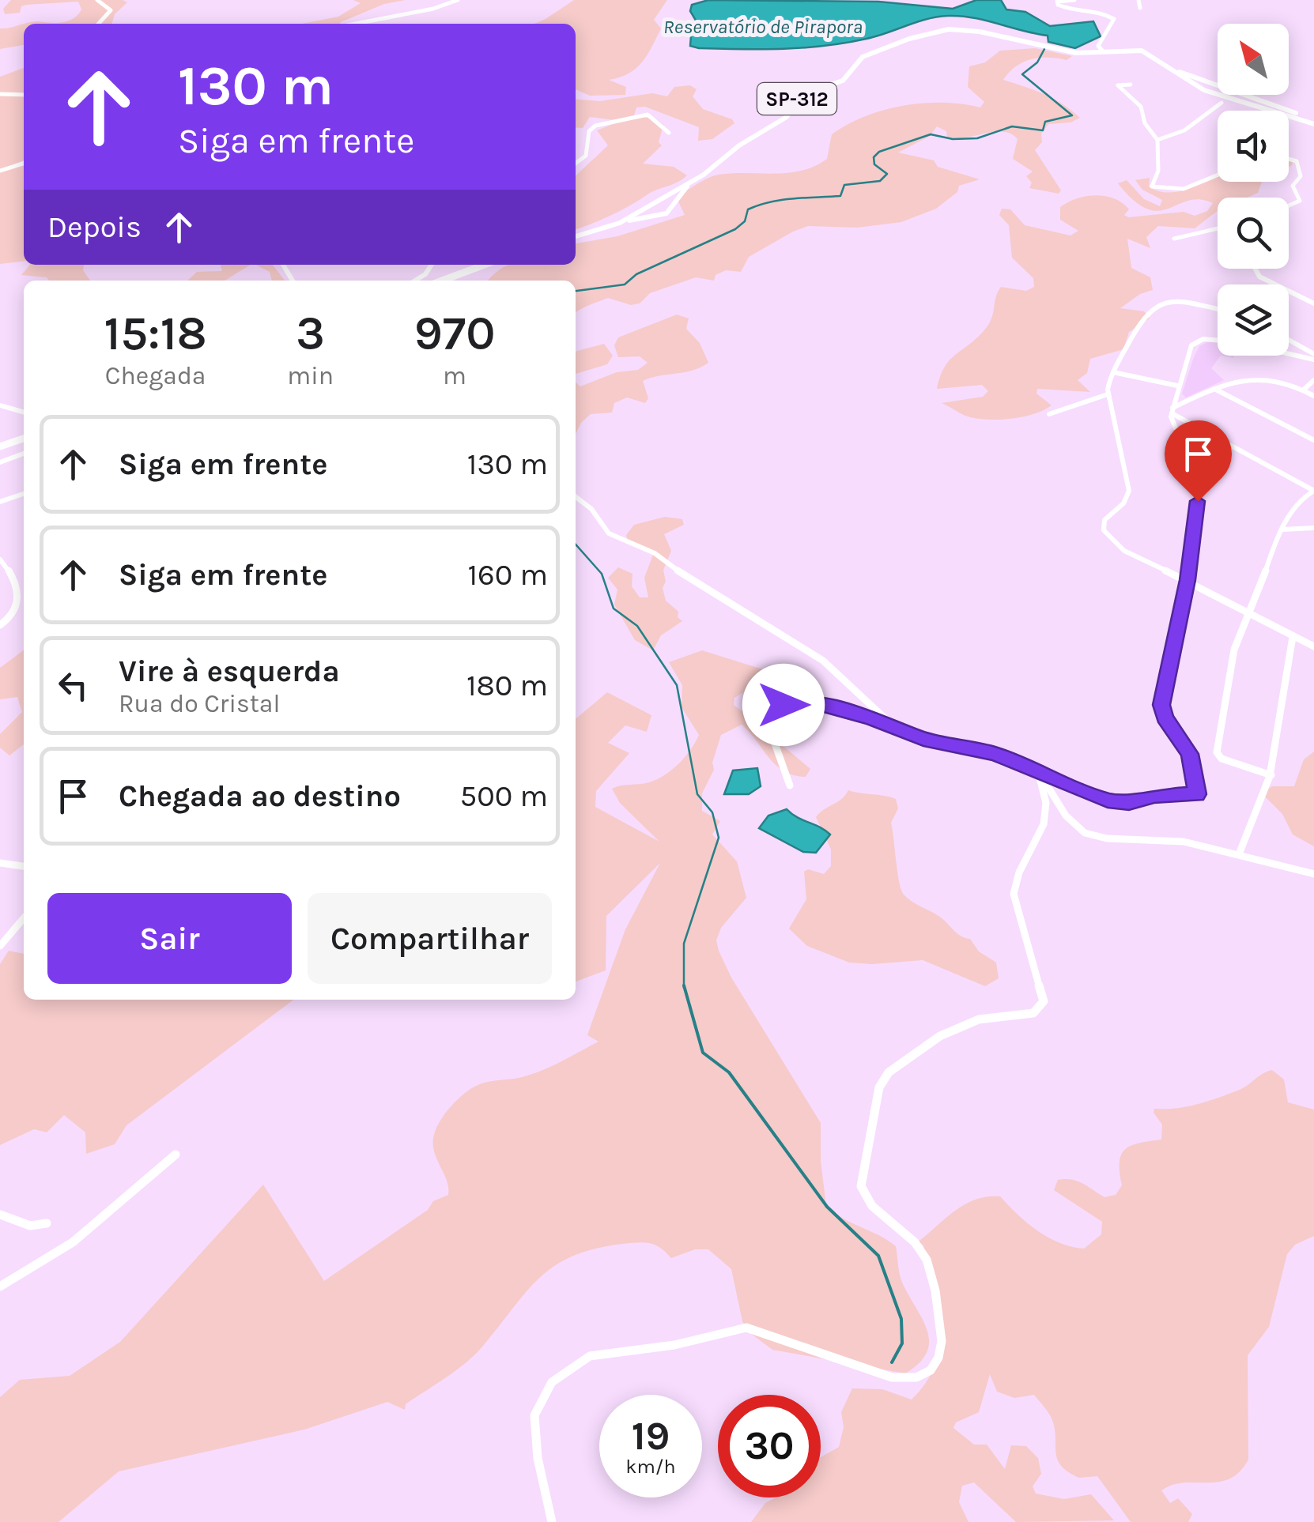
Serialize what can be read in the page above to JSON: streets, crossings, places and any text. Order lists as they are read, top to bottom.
{
  "streets": {
    "main road": ["SP-312"]
  },
  "water": ["Reservatório de Pirapora"],
  "north": "top left",
  "page": {
    "turn": ["130 m", "Siga em frente"],
    "then": "Depois",
    "eta": [
      "15:18",
      "Chegada",
      "3",
      "min",
      "970",
      "m"
    ],
    "list": [
      {
        "name": "Siga em frente",
        "value": "130 m"
      },
      {
        "name": "Siga em frente",
        "value": "160 m"
      },
      {
        "name": "Vire à esquerda",
        "note": "Rua do Cristal",
        "value": "180 m"
      },
      {
        "name": "Chegada ao destino",
        "value": "500 m"
      }
    ],
    "buttons": ["Sair", "Compartilhar"],
    "speed": "19 km/h",
    "limit": "30"
  }
}
